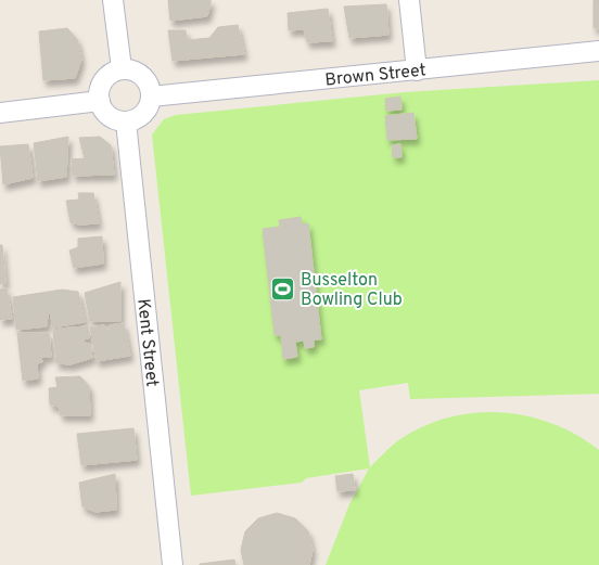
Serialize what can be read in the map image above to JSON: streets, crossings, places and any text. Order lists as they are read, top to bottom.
{
  "streets": {
    "street": ["Brown Street", "Kent Street"]
  },
  "crossings": [
    ["Brown Street", "Kent Street"]
  ],
  "places": {
    "sports": ["Busselton Bowling Club"]
  }
}
